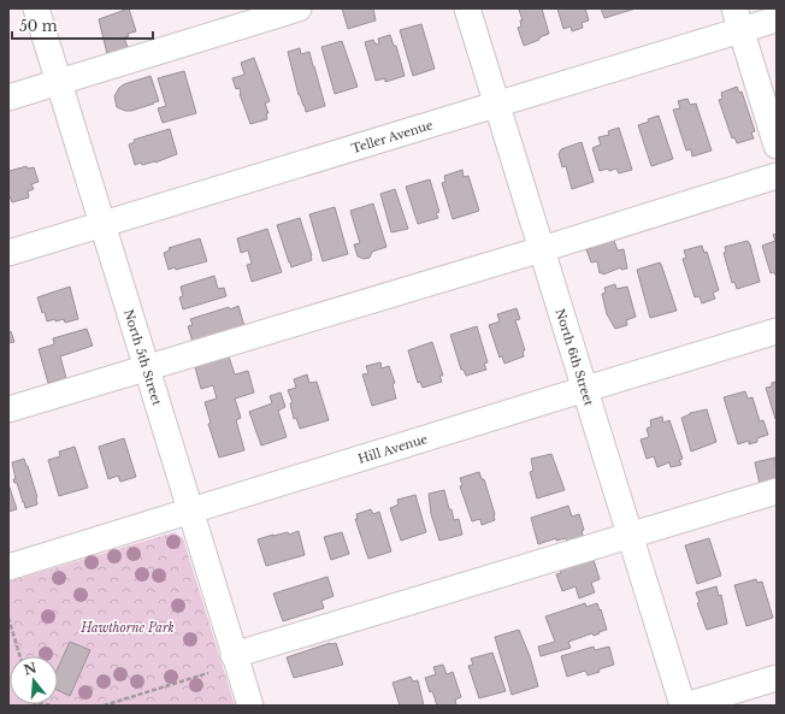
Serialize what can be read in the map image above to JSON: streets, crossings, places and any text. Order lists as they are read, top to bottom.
{
  "streets": {
    "street": [
      "Teller Avenue",
      "North 6th Street",
      "North 5th Street",
      "Hill Avenue"
    ]
  },
  "crossings": [
    ["Teller Avenue", "North 6th Street"],
    ["Teller Avenue", "North 5th Street"],
    ["North 6th Street", "Hill Avenue"],
    ["North 5th Street", "Hill Avenue"]
  ],
  "parks": ["Hawthorne Park"],
  "scale_bar": "50 m",
  "north": "top"
}
